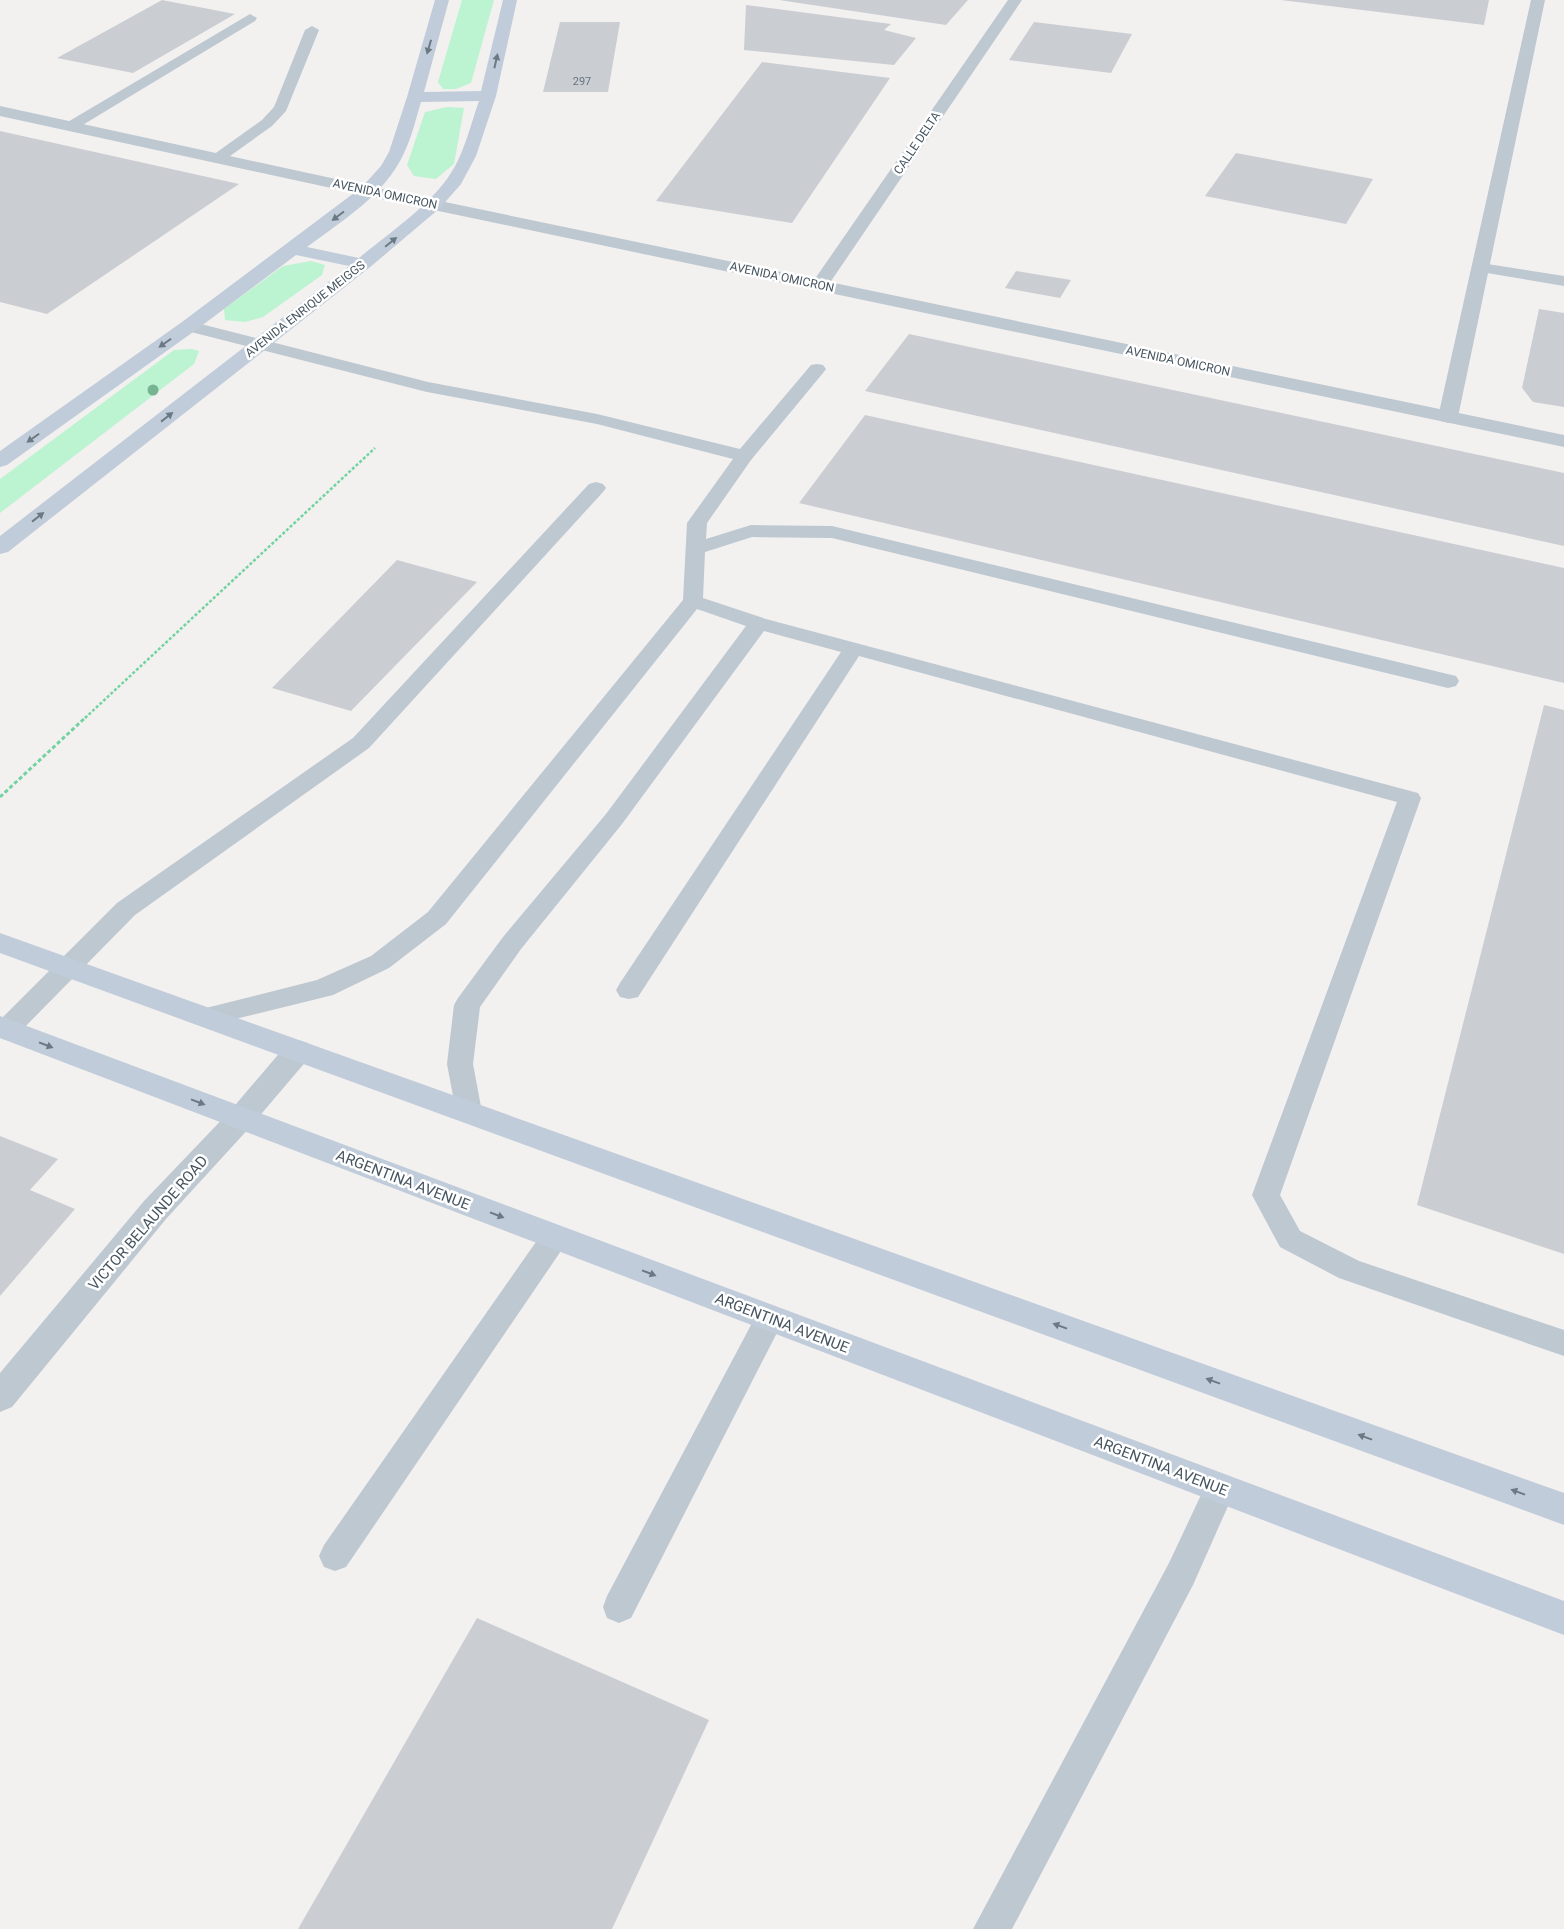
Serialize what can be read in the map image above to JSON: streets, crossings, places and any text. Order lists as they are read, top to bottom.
{
  "streets": {
    "main road": ["AVENIDA ENRIQUE MEIGGS", "ARGENTINA AVENUE"],
    "street": ["CALLE DELTA", "AVENIDA OMICRON", "VICTOR BELAUNDE ROAD"]
  },
  "crossings": [
    ["CALLE DELTA", "AVENIDA OMICRON"],
    ["AVENIDA OMICRON", "AVENIDA ENRIQUE MEIGGS"],
    ["ARGENTINA AVENUE", "VICTOR BELAUNDE ROAD"]
  ],
  "house_numbers": ["297"]
}
